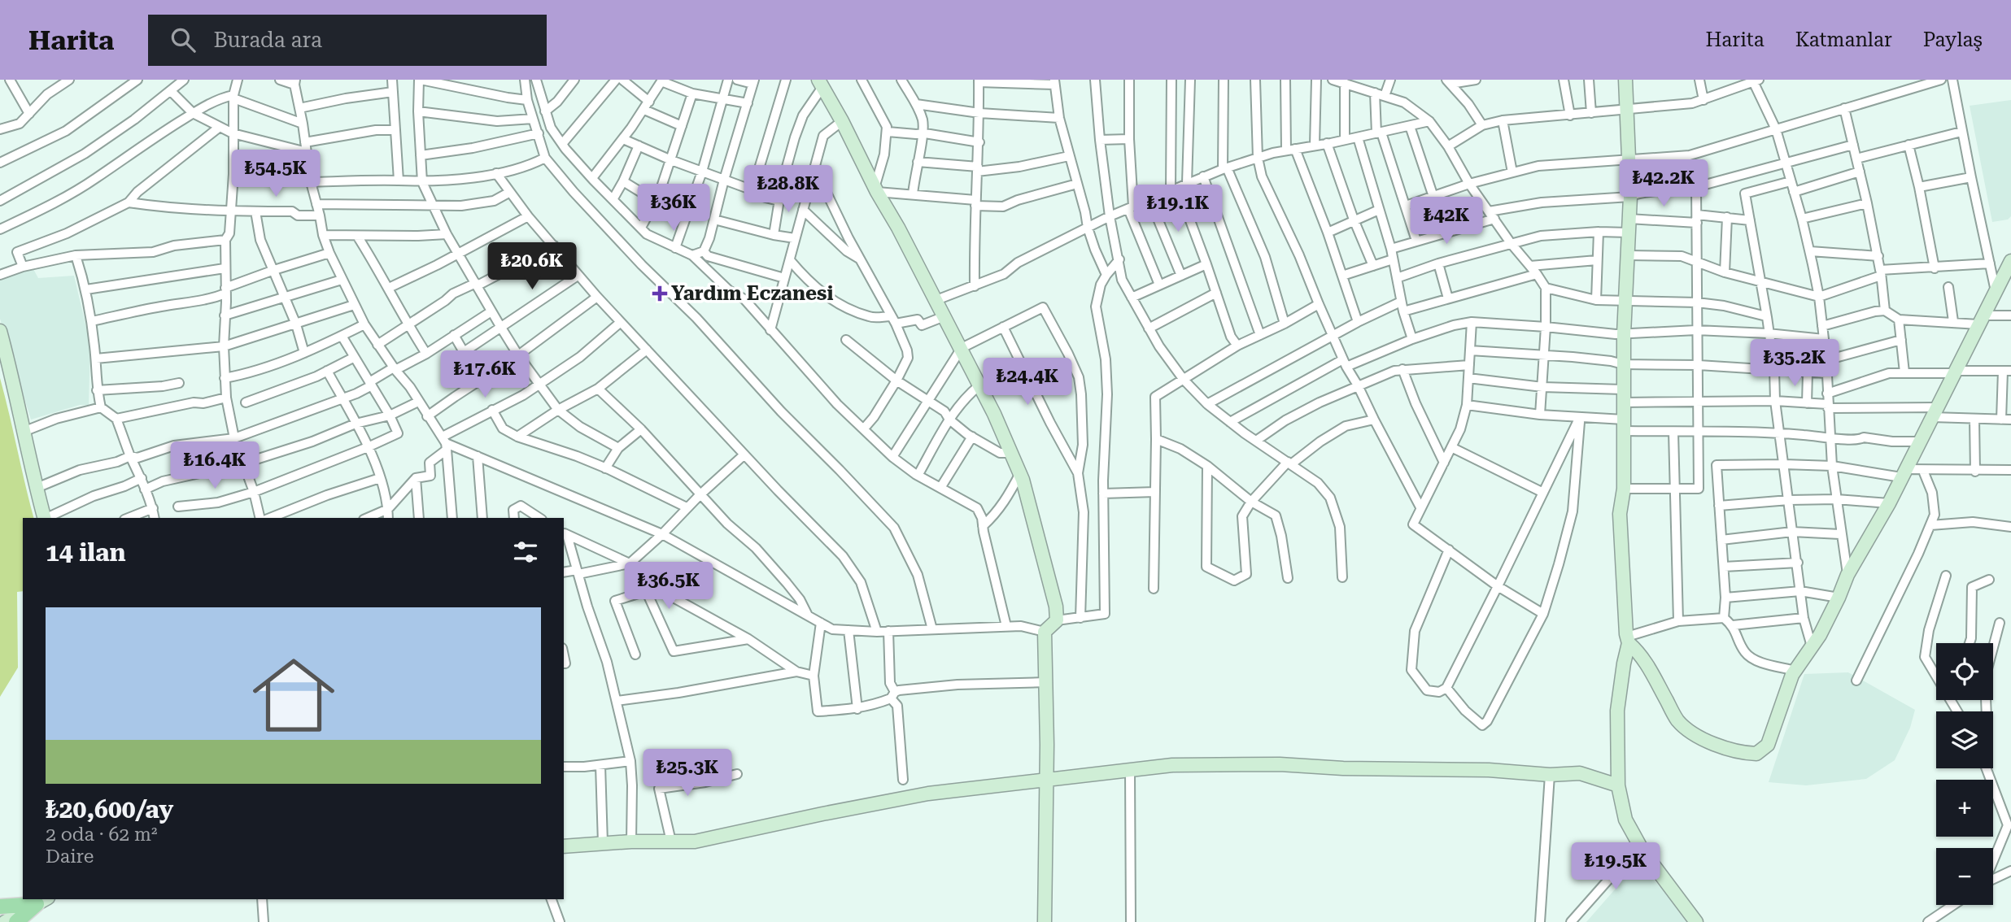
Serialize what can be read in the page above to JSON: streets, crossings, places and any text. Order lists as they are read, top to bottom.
{
  "places": {
    "health": ["Yardım Eczanesi"]
  },
  "page": {
    "header": "Harita",
    "search": "Burada ara",
    "nav": ["Harita", "Katmanlar", "Paylaş"],
    "price": [
      "₺54.5K",
      "₺42.2K",
      "₺28.8K",
      "₺36K",
      "₺19.1K",
      "₺42K",
      "₺20.6K",
      "₺35.2K",
      "₺17.6K",
      "₺24.4K",
      "₺16.4K",
      "₺36.5K",
      "₺25.3K",
      "₺19.5K"
    ],
    "heading": "14 ilan",
    "list": [
      {
        "name": "₺20,600/ay",
        "note": "2 oda · 62 m² · Daire"
      }
    ],
    "map_buttons": ["+", "−"]
  }
}
